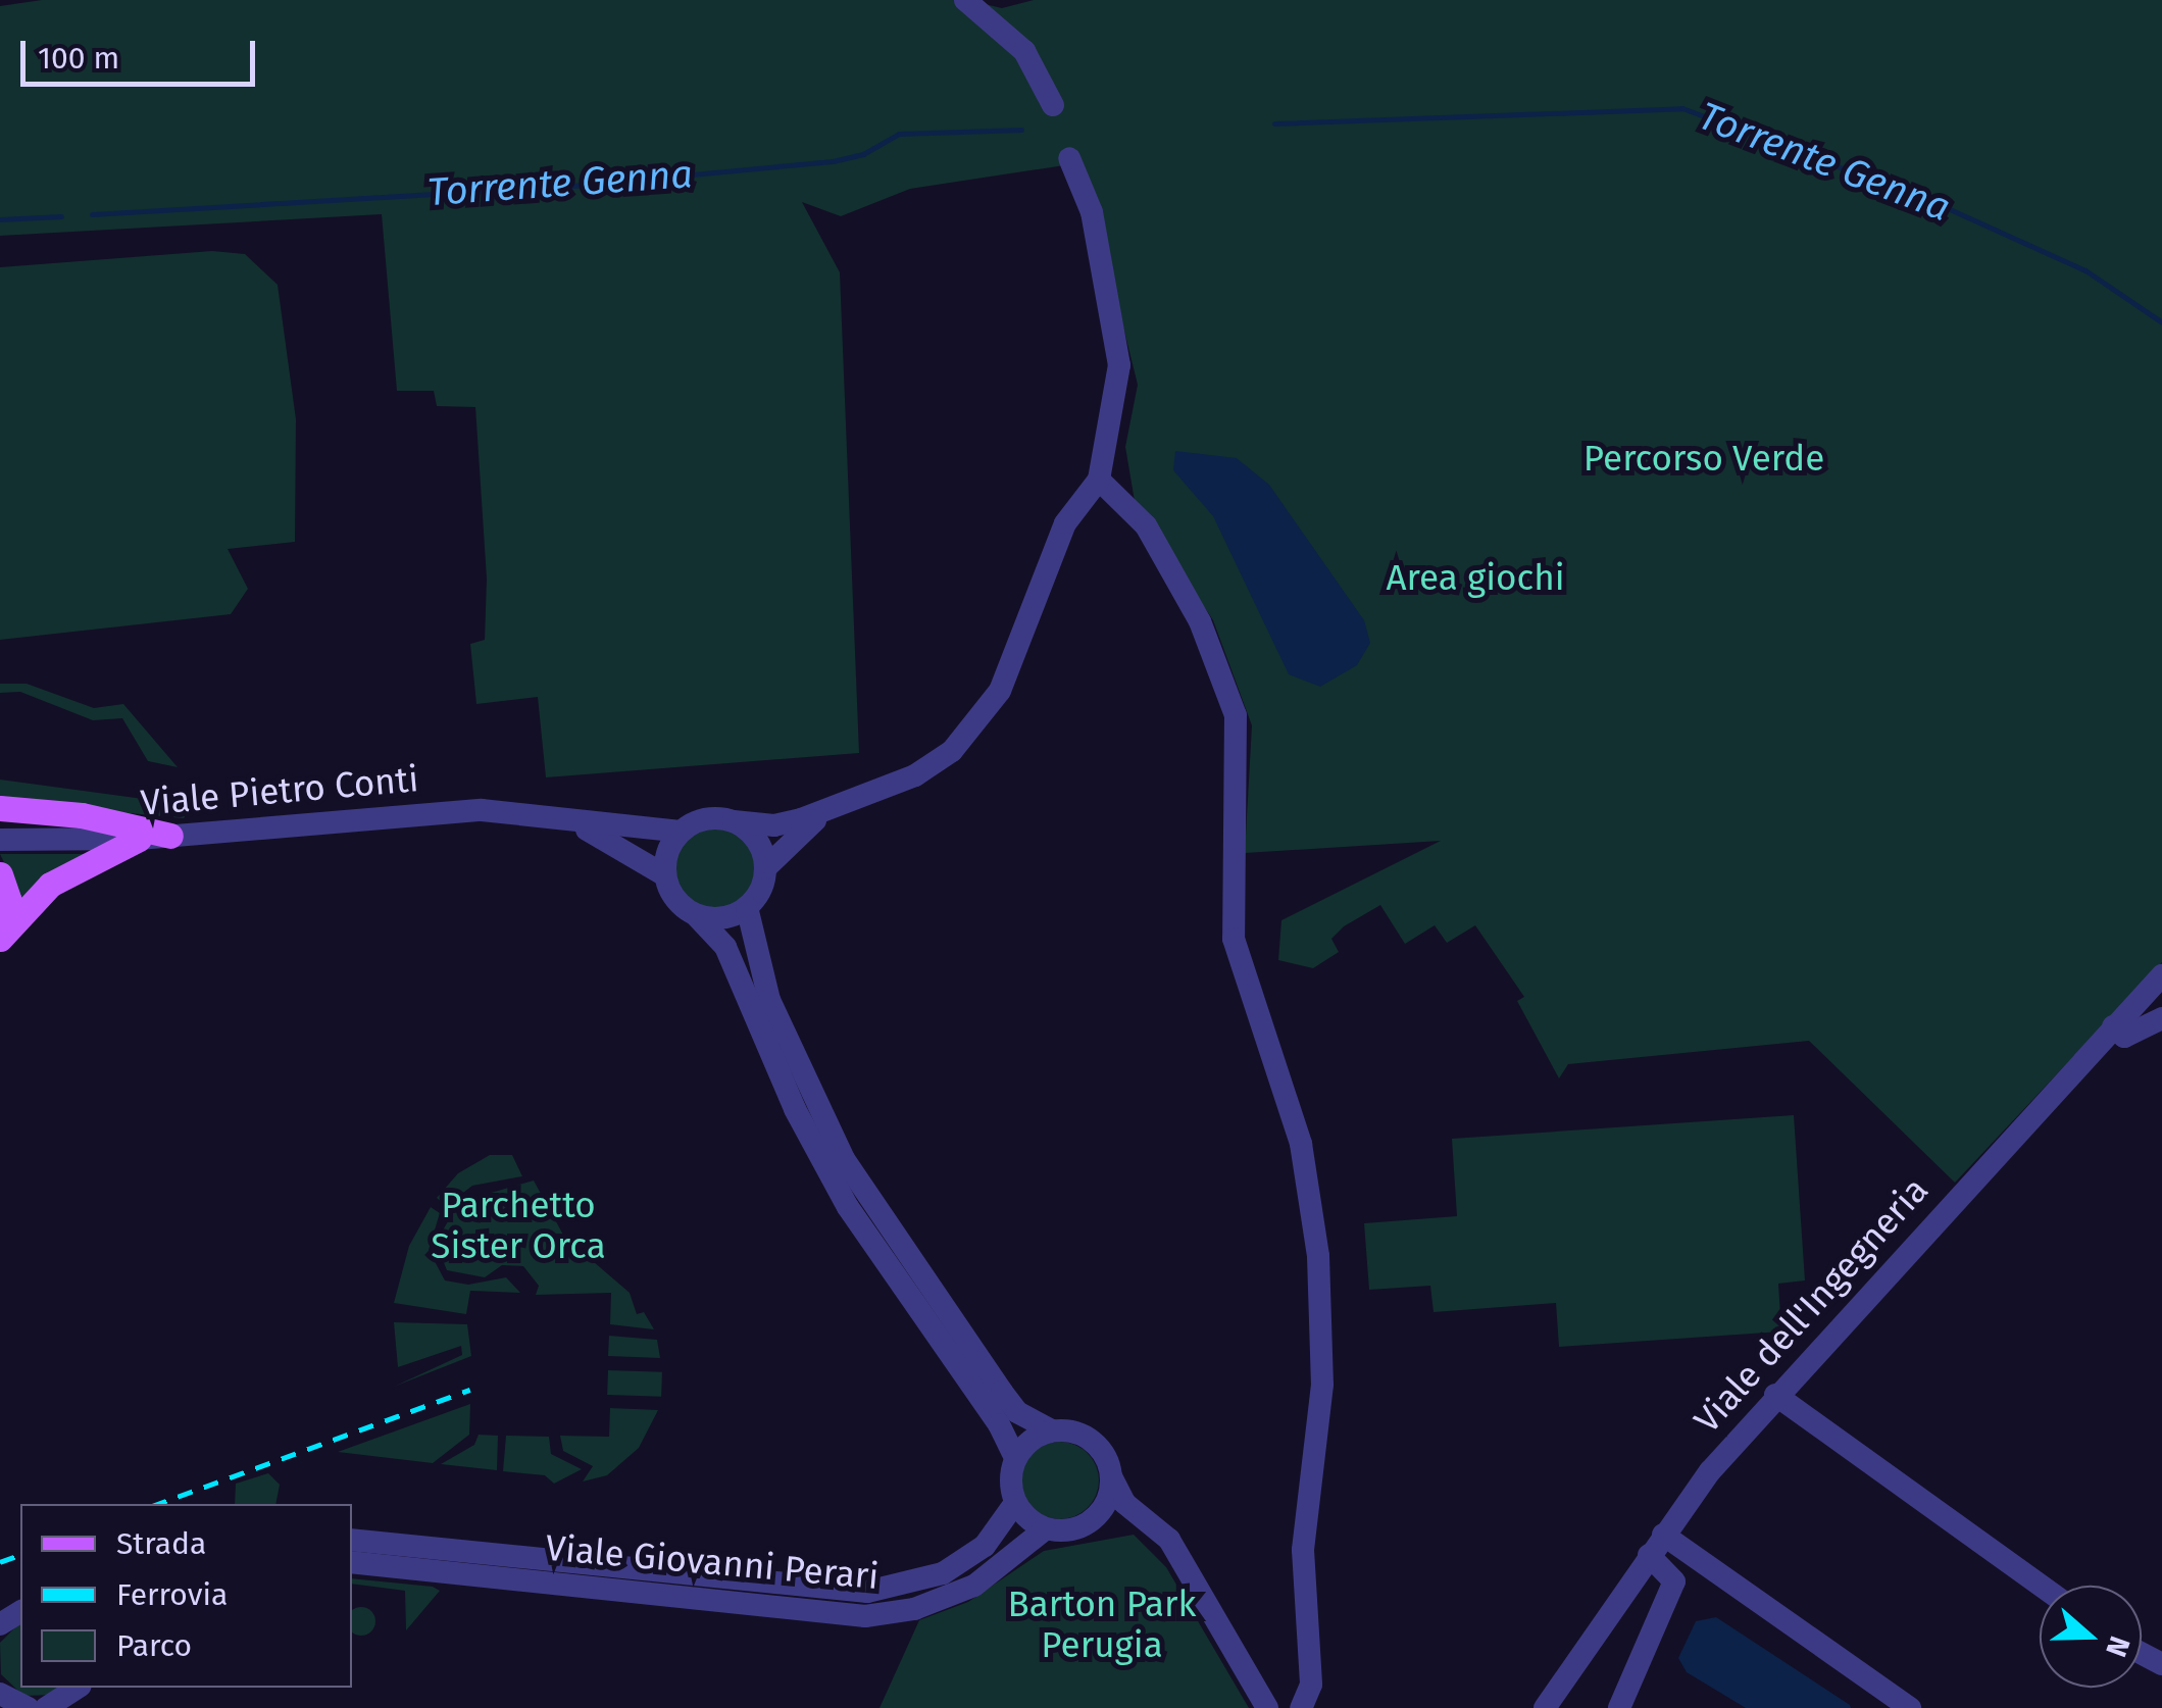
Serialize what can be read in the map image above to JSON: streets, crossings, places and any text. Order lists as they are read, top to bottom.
{
  "streets": {
    "street": ["Viale Pietro Conti", "Viale dell'Ingegneria", "Viale Giovanni Perari"]
  },
  "crossings": [
    ["Viale Pietro Conti", "Viale Giovanni Perari"]
  ],
  "water": ["Torrente Genna"],
  "parks": [
    "Percorso Verde",
    "Area giochi",
    "Parchetto Sister Orca",
    "Barton Park Perugia"
  ],
  "legend": ["Strada", "Ferrovia", "Parco"],
  "scale_bar": "100 m",
  "north": "right"
}
